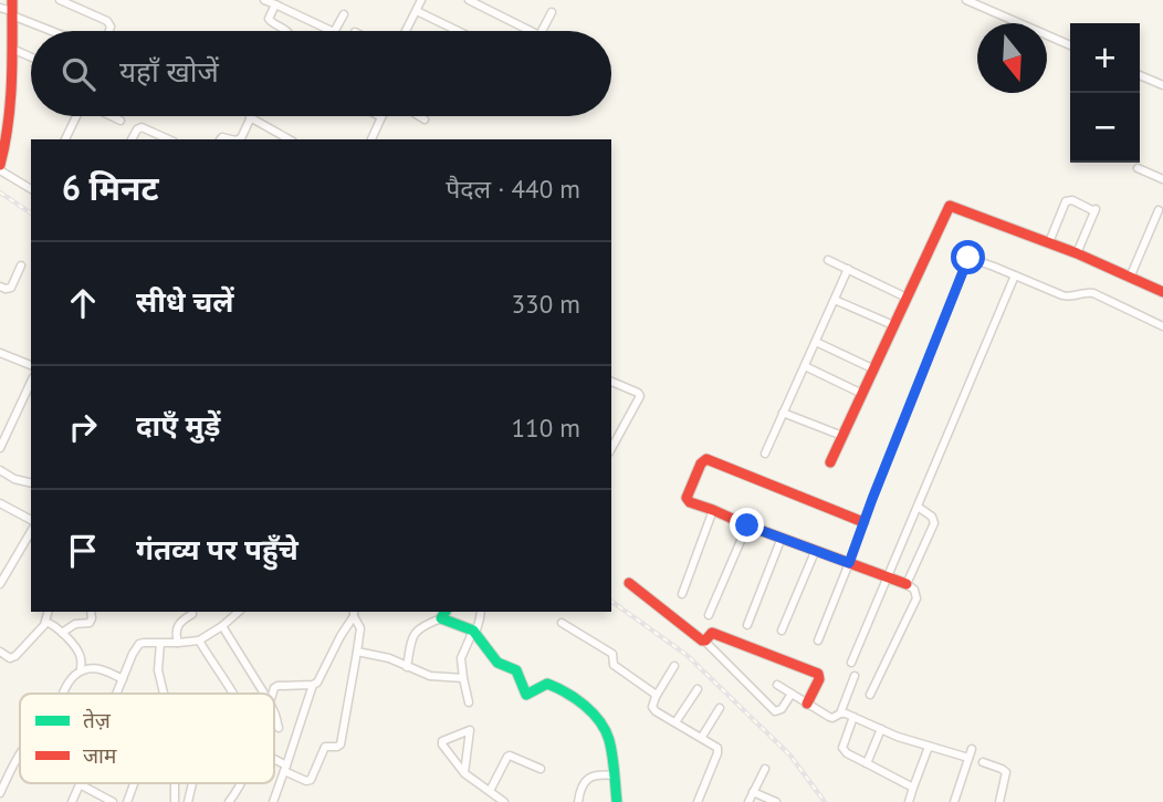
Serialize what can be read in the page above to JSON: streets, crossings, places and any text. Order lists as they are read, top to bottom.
{
  "legend": ["तेज़", "जाम"],
  "north": "bottom",
  "page": {
    "map_buttons": ["+", "−"],
    "search": "यहाँ खोजें",
    "heading": ["6 मिनट", "पैदल · 440 m"],
    "list": [
      ["सीधे चलें", "330 m"],
      ["दाएँ मुड़ें", "110 m"],
      "गंतव्य पर पहुँचे"
    ]
  }
}
